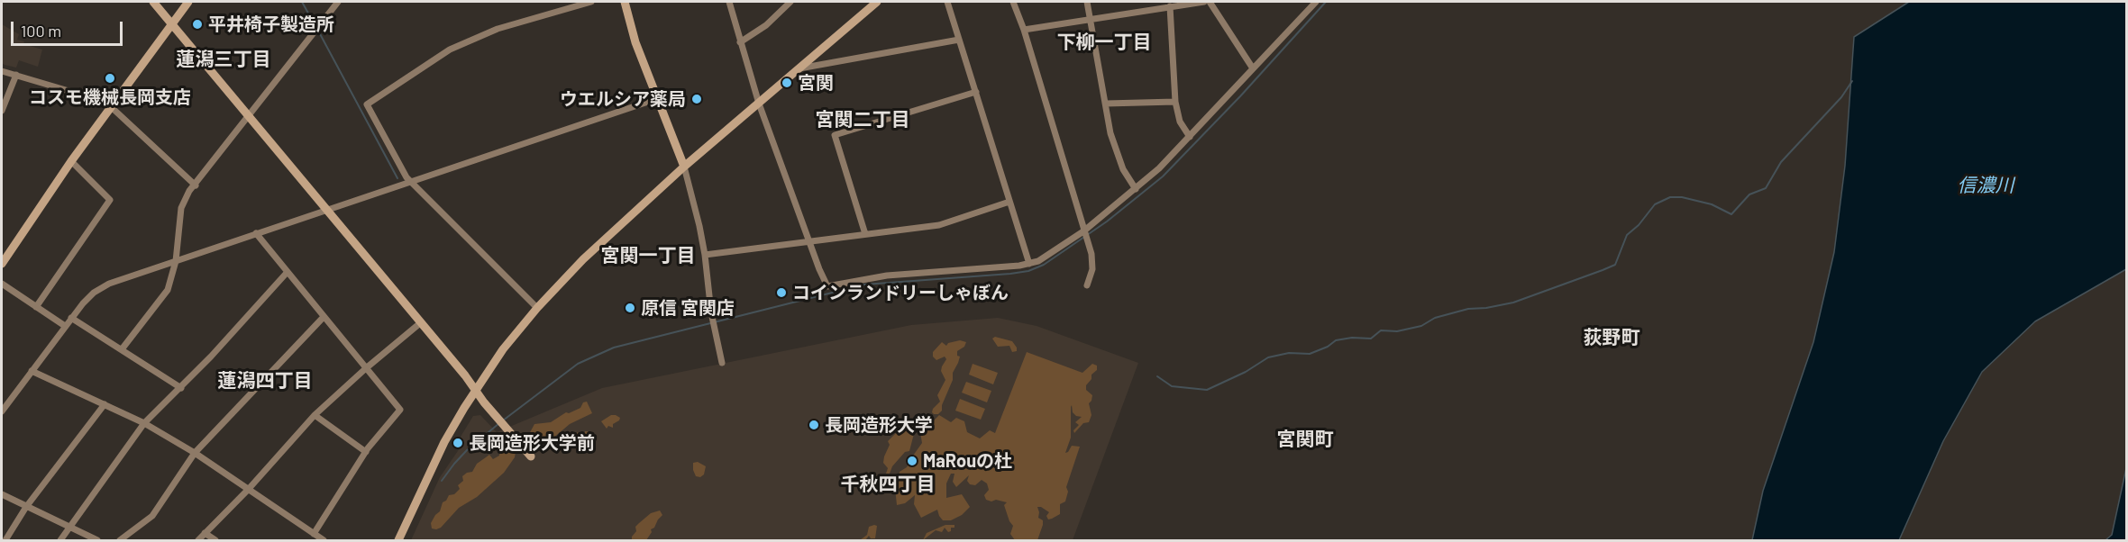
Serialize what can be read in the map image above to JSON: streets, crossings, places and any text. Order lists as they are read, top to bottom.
{
  "districts": [
    "下柳一丁目",
    "蓮潟三丁目",
    "宮関二丁目",
    "宮関一丁目",
    "荻野町",
    "蓮潟四丁目",
    "宮関町",
    "千秋四丁目"
  ],
  "water": ["信濃川"],
  "places": [
    "平井椅子製造所",
    "コスモ機械長岡支店",
    "宮関",
    "ウエルシア薬局",
    "コインランドリーしゃぼん",
    "原信 宮関店",
    "長岡造形大学",
    "長岡造形大学前",
    "MaRouの杜"
  ],
  "scale_bar": "100 m"
}
